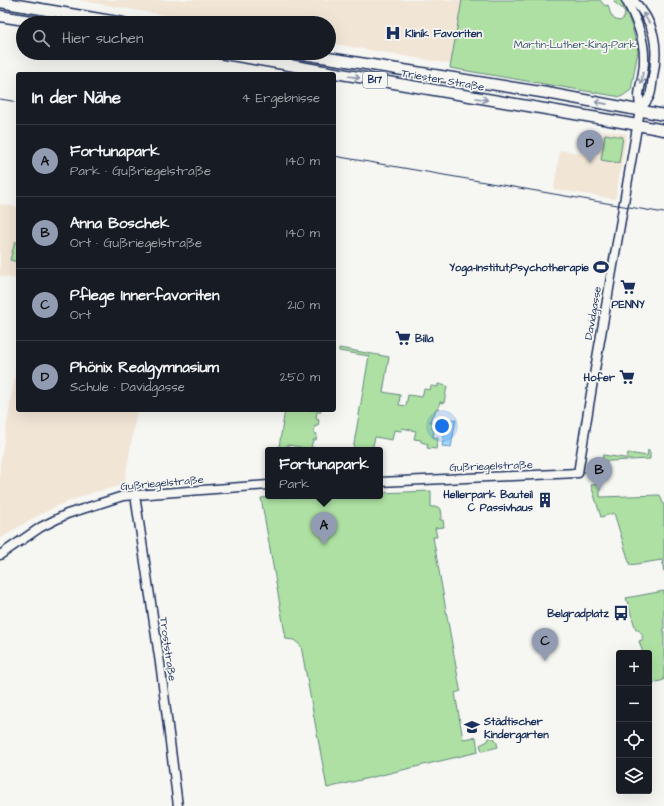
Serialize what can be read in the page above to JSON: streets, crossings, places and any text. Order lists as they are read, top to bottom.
{
  "streets": {
    "main road": ["B17", "Triester Straße"],
    "street": ["Davidgasse", "Gußriegelstraße", "Troststraße"]
  },
  "crossings": [
    ["Triester Straße", "Davidgasse"],
    ["Davidgasse", "Gußriegelstraße"],
    ["Gußriegelstraße", "Troststraße"]
  ],
  "parks": ["Martin-Luther-King-Park"],
  "places": {
    "hospital": ["Klinik Favoriten"],
    "sports": ["Yoga-Institut;Psychotherapie"],
    "supermarket": ["PENNY", "Billa", "Hofer"],
    "building": ["Hellerpark Bauteil C Passivhaus"],
    "bus stop": ["Belgradplatz"],
    "school or university": ["Städtischer Kindergarten"]
  },
  "page": {
    "search": "Hier suchen",
    "heading": ["In der Nähe", "4 Ergebnisse"],
    "list": [
      {
        "mark": "A",
        "name": "Fortunapark",
        "note": "Park · Gußriegelstraße",
        "value": "140 m"
      },
      {
        "mark": "B",
        "name": "Anna Boschek",
        "note": "Ort · Gußriegelstraße",
        "value": "140 m"
      },
      {
        "mark": "C",
        "name": "Pflege Innerfavoriten",
        "note": "Ort",
        "value": "210 m"
      },
      {
        "mark": "D",
        "name": "Phönix Realgymnasium",
        "note": "Schule · Davidgasse",
        "value": "250 m"
      }
    ],
    "pins": [
      "D",
      "B",
      "A",
      "C"
    ],
    "popup": ["Fortunapark", "Park"],
    "map_buttons": ["+", "−"]
  }
}
